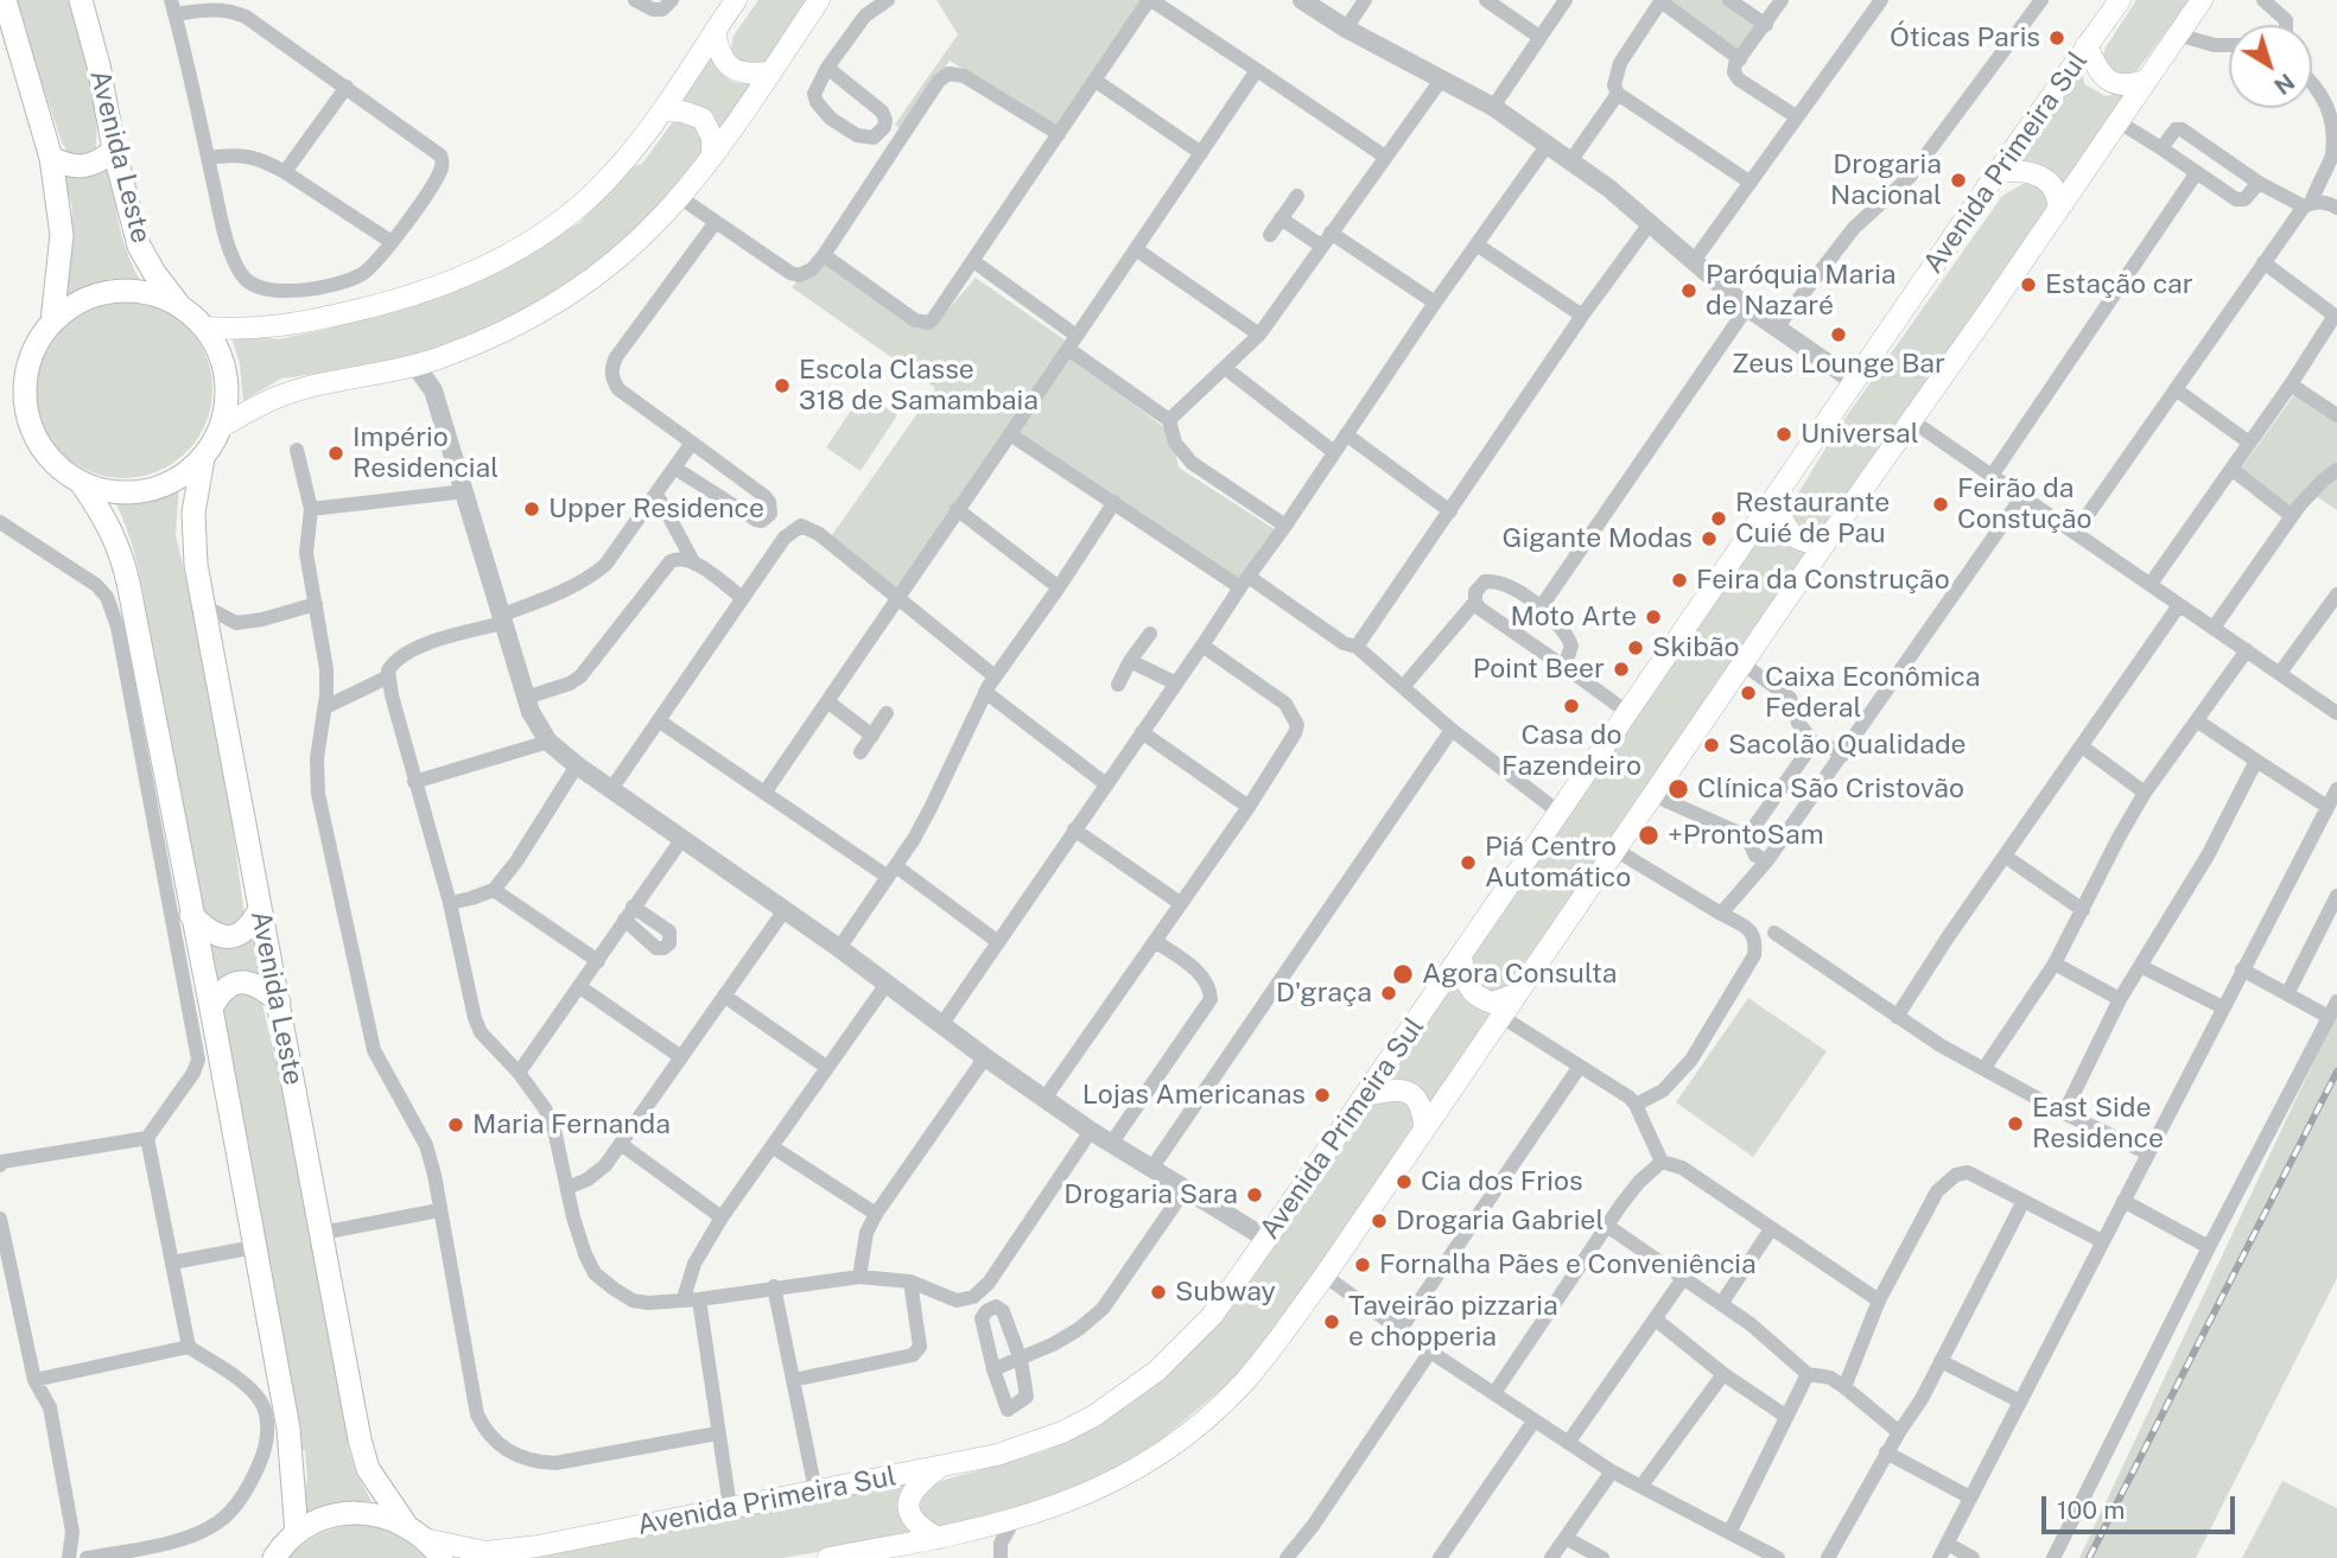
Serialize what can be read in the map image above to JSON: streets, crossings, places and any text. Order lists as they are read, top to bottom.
{
  "streets": {
    "main road": ["Avenida Leste", "Avenida Primeira Sul"]
  },
  "crossings": [
    ["Avenida Leste", "Avenida Primeira Sul"]
  ],
  "places": [
    "Óticas Paris",
    "Drogaria Nacional",
    "Estação car",
    "Paróquia Maria de Nazaré",
    "Zeus Lounge Bar",
    "Escola Classe 318 de Samambaia",
    "Universal",
    "Império Residencial",
    "Feirão da Constução",
    "Upper Residence",
    "Restaurante Cuié de Pau",
    "Gigante Modas",
    "Feira da Construção",
    "Moto Arte",
    "Skibão",
    "Point Beer",
    "Caixa Econômica Federal",
    "Casa do Fazendeiro",
    "Sacolão Qualidade",
    "Clínica São Cristovão",
    "+ProntoSam",
    "Piá Centro Automático",
    "Agora Consulta",
    "D'graça",
    "Lojas Americanas",
    "East Side Residence",
    "Maria Fernanda",
    "Cia dos Frios",
    "Drogaria Sara",
    "Drogaria Gabriel",
    "Fornalha Pães e Conveniência",
    "Subway",
    "Taveirão pizzaria e chopperia"
  ],
  "scale_bar": "100 m",
  "north": "bottom right"
}
